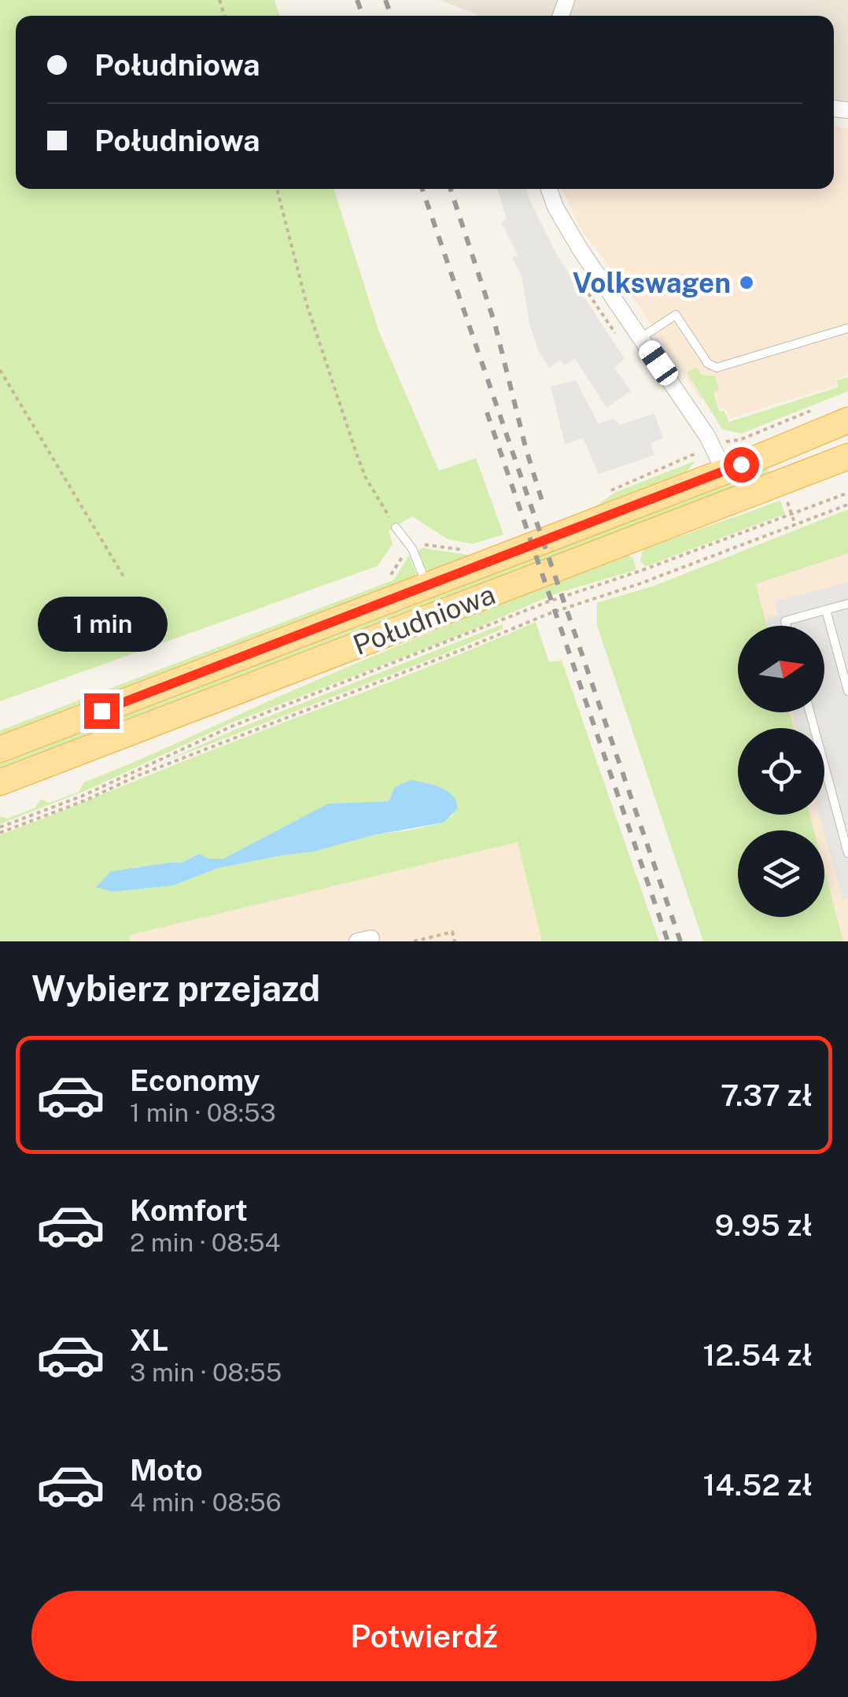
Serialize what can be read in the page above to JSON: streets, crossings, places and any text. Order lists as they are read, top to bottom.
{
  "streets": {
    "main road": ["Południowa"]
  },
  "places": ["Volkswagen"],
  "north": "right",
  "page": {
    "banner": ["Południowa", "Południowa"],
    "bubble": "1 min",
    "heading": "Wybierz przejazd",
    "list": [
      {
        "name": "Economy",
        "note": "1 min · 08:53",
        "value": "7.37 zł"
      },
      {
        "name": "Komfort",
        "note": "2 min · 08:54",
        "value": "9.95 zł"
      },
      {
        "name": "XL",
        "note": "3 min · 08:55",
        "value": "12.54 zł"
      },
      {
        "name": "Moto",
        "note": "4 min · 08:56",
        "value": "14.52 zł"
      }
    ],
    "buttons": "Potwierdź"
  }
}
